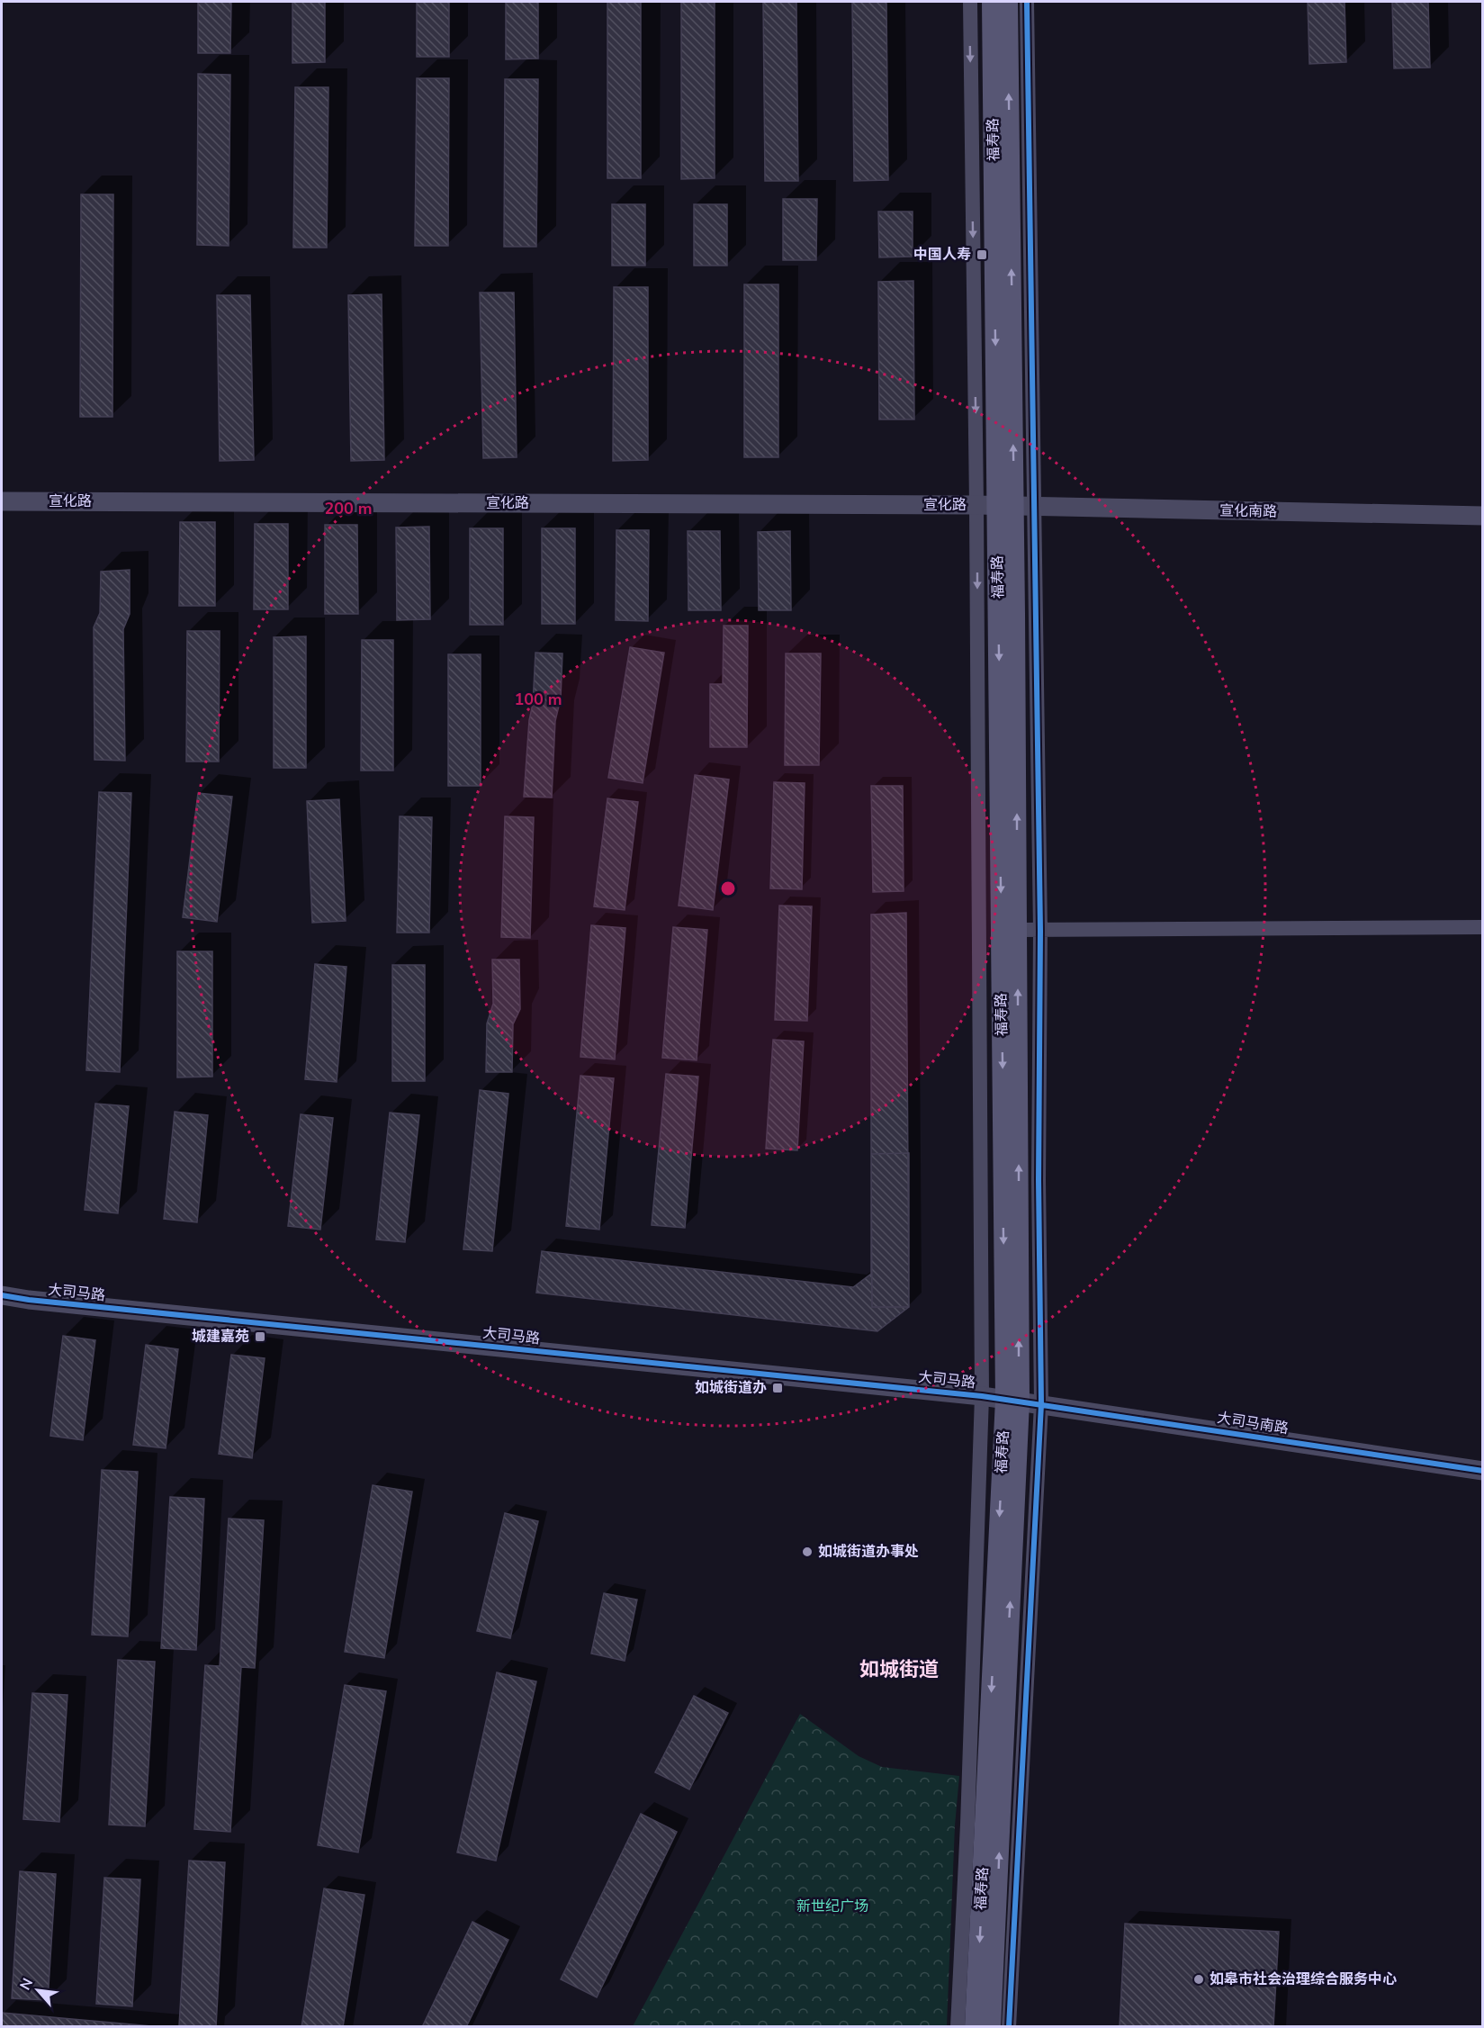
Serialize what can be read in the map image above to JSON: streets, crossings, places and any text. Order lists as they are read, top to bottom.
{
  "streets": {
    "main road": ["福寿路"],
    "street": [
      "宣化路",
      "宣化南路",
      "大司马路",
      "大司马南路"
    ]
  },
  "crossings": [
    ["福寿路", "宣化路"],
    ["福寿路", "宣化南路"],
    ["福寿路", "大司马路"],
    ["福寿路", "大司马南路"],
    ["宣化路", "宣化南路"],
    ["大司马路", "大司马南路"]
  ],
  "districts": ["如城街道"],
  "parks": ["新世纪广场"],
  "places": {
    "transit": ["中国人寿", "城建嘉苑", "如城街道办"],
    "other": ["如城街道办事处", "如皋市社会治理综合服务中心"]
  },
  "north": "top left",
  "rings": ["200 m", "100 m"]
}
